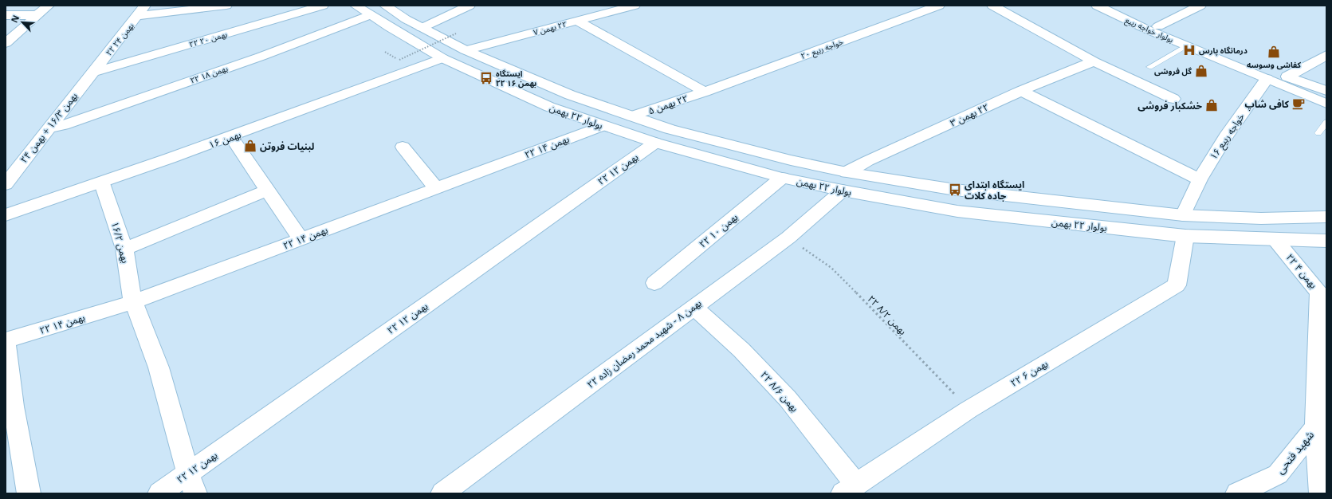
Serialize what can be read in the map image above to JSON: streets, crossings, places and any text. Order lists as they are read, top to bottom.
{
  "streets": {
    "street": [
      "٢٢ بهمن ٧",
      "بولوار خواجه ربیع",
      "۲۲ بهمن ۲۴",
      "۲۲ بهمن ۲۰",
      "خواجه ربیع ۲۰",
      "۲۲ بهمن ۱۸",
      "٢٢ بهمن ۵",
      "٢٢ بهمن ۳",
      "بولوار ۲۲ بهمن",
      "بهمن ۱۶/۳ + بهمن ۲۴",
      "خواجه ربیع ۱۶",
      "بهمن ۱۶",
      "۲۲ بهمن ۱۴",
      "۲۲ بهمن ۱۲",
      "۲۲ بهمن ۱۰",
      "بهمن ۱۶/۲",
      "۲۲ بهمن ۴",
      "۲۲ بهمن ۸ - شهید محمد رمضان زاده",
      "۲۲ بهمن ۶",
      "۲۲ بهمن ۸/۶",
      "شهید فتحی"
    ],
    "path": ["۲۲ بهمن ۸/۲"]
  },
  "crossings": [
    ["٢٢ بهمن ٧", "بولوار ۲۲ بهمن"],
    ["بولوار خواجه ربیع", "خواجه ربیع ۱۶"],
    ["۲۲ بهمن ۲۴", "۲۲ بهمن ۲۰"],
    ["۲۲ بهمن ۲۴", "بهمن ۱۶/۳ + بهمن ۲۴"],
    ["۲۲ بهمن ۲۰", "بهمن ۱۶/۳ + بهمن ۲۴"],
    ["خواجه ربیع ۲۰", "٢٢ بهمن ۵"],
    ["۲۲ بهمن ۱۸", "بولوار ۲۲ بهمن"],
    ["۲۲ بهمن ۱۸", "بهمن ۱۶/۳ + بهمن ۲۴"],
    ["٢٢ بهمن ۵", "بولوار ۲۲ بهمن"],
    ["٢٢ بهمن ۳", "بولوار ۲۲ بهمن"],
    ["٢٢ بهمن ۳", "۲۲ بهمن ۸ - شهید محمد رمضان زاده"],
    ["بولوار ۲۲ بهمن", "خواجه ربیع ۱۶"],
    ["بولوار ۲۲ بهمن", "بهمن ۱۶"],
    ["بولوار ۲۲ بهمن", "۲۲ بهمن ۱۴"],
    ["بولوار ۲۲ بهمن", "۲۲ بهمن ۱۲"],
    ["بولوار ۲۲ بهمن", "۲۲ بهمن ۱۰"],
    ["بولوار ۲۲ بهمن", "۲۲ بهمن ۴"],
    ["بولوار ۲۲ بهمن", "۲۲ بهمن ۸ - شهید محمد رمضان زاده"],
    ["بولوار ۲۲ بهمن", "۲۲ بهمن ۶"],
    ["بهمن ۱۶", "بهمن ۱۶/۲"],
    ["۲۲ بهمن ۱۴", "بهمن ۱۶/۲"],
    ["۲۲ بهمن ۱۲", "بهمن ۱۶/۲"],
    ["۲۲ بهمن ۴", "شهید فتحی"],
    ["۲۲ بهمن ۸/۲", "۲۲ بهمن ۸ - شهید محمد رمضان زاده"],
    ["۲۲ بهمن ۸/۲", "۲۲ بهمن ۶"],
    ["۲۲ بهمن ۸ - شهید محمد رمضان زاده", "۲۲ بهمن ۸/۶"],
    ["۲۲ بهمن ۶", "۲۲ بهمن ۸/۶"]
  ],
  "places": {
    "hospital": ["درمانگاه پارس"],
    "shop": [
      "کفاشی وسوسه",
      "گل فروشی",
      "خشکبار فروشی",
      "لبنیات فروتن"
    ],
    "bus stop": ["ایستگاه ۲۲ بهمن ۱۶", "ایستگاه ابتدای جاده کلات"],
    "cafe": ["کافی شاپ"]
  },
  "north": "top left"
}
